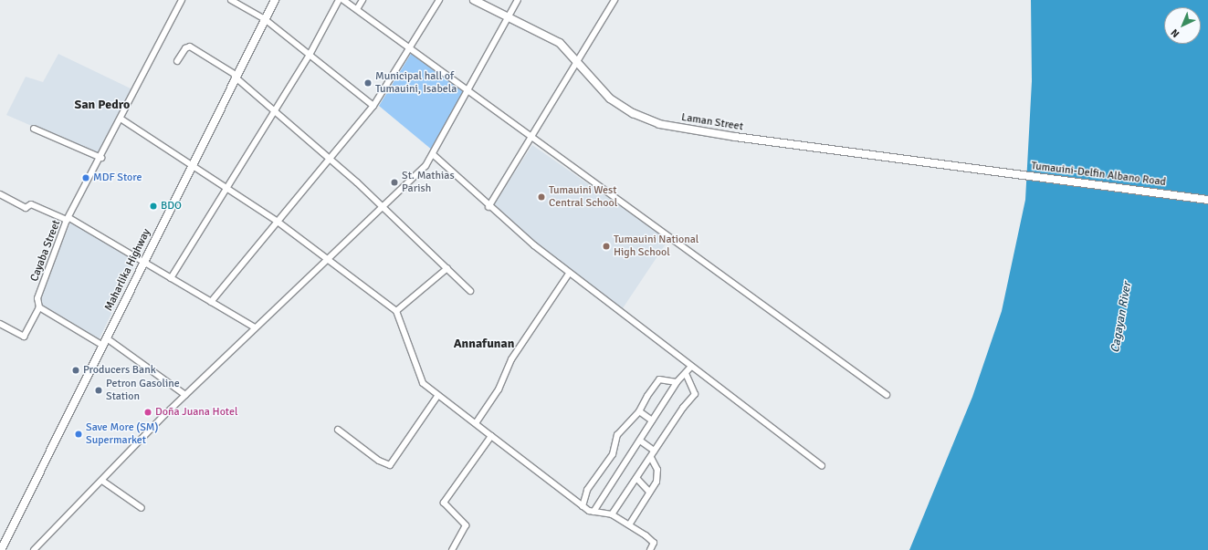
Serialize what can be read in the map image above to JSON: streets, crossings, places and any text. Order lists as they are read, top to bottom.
{
  "streets": {
    "main road": ["Laman Street", "Tumauini-Delfin Albano Road", "Maharlika Highway"],
    "street": ["Cayaba Street"]
  },
  "crossings": [
    ["Laman Street", "Tumauini-Delfin Albano Road"]
  ],
  "districts": ["San Pedro", "Annafunan"],
  "water": ["Cagayan River"],
  "places": [
    "Municipal hall of Tumauini, Isabela",
    "MDF Store",
    "St. Mathias Parish",
    "Tumauini West Central School",
    "BDO",
    "Tumauini National High School",
    "Producers Bank",
    "Petron Gasoline Station",
    "Doña Juana Hotel",
    "Save More (SM) Supermarket"
  ],
  "north": "bottom left"
}
